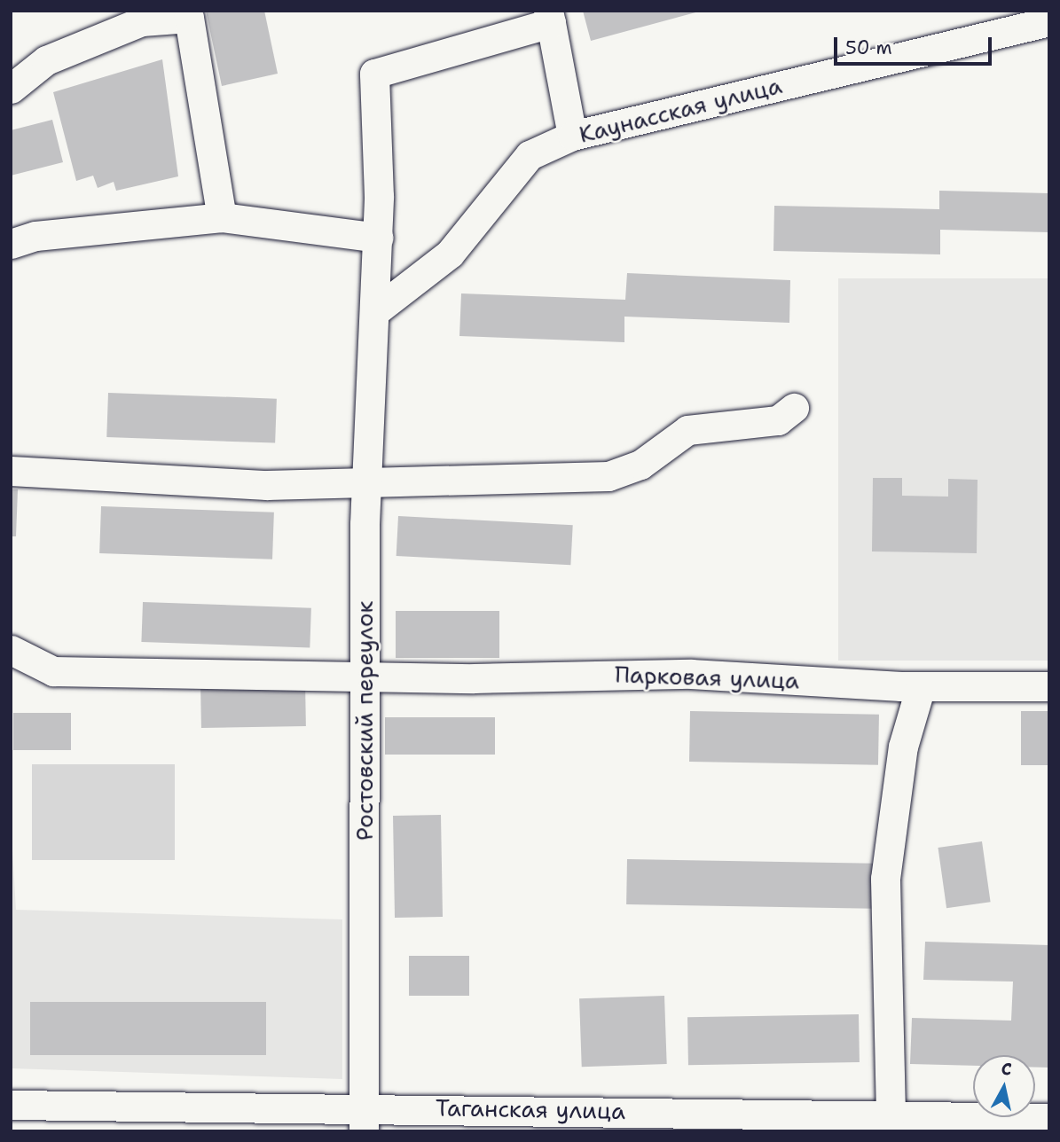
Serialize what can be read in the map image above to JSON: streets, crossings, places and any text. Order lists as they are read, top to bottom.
{
  "streets": {
    "street": [
      "Каунасская улица",
      "Парковая улица",
      "Ростовский переулок",
      "Таганская улица"
    ]
  },
  "crossings": [
    ["Каунасская улица", "Ростовский переулок"],
    ["Парковая улица", "Ростовский переулок"],
    ["Ростовский переулок", "Таганская улица"]
  ],
  "scale_bar": "50 m",
  "north": "top"
}
